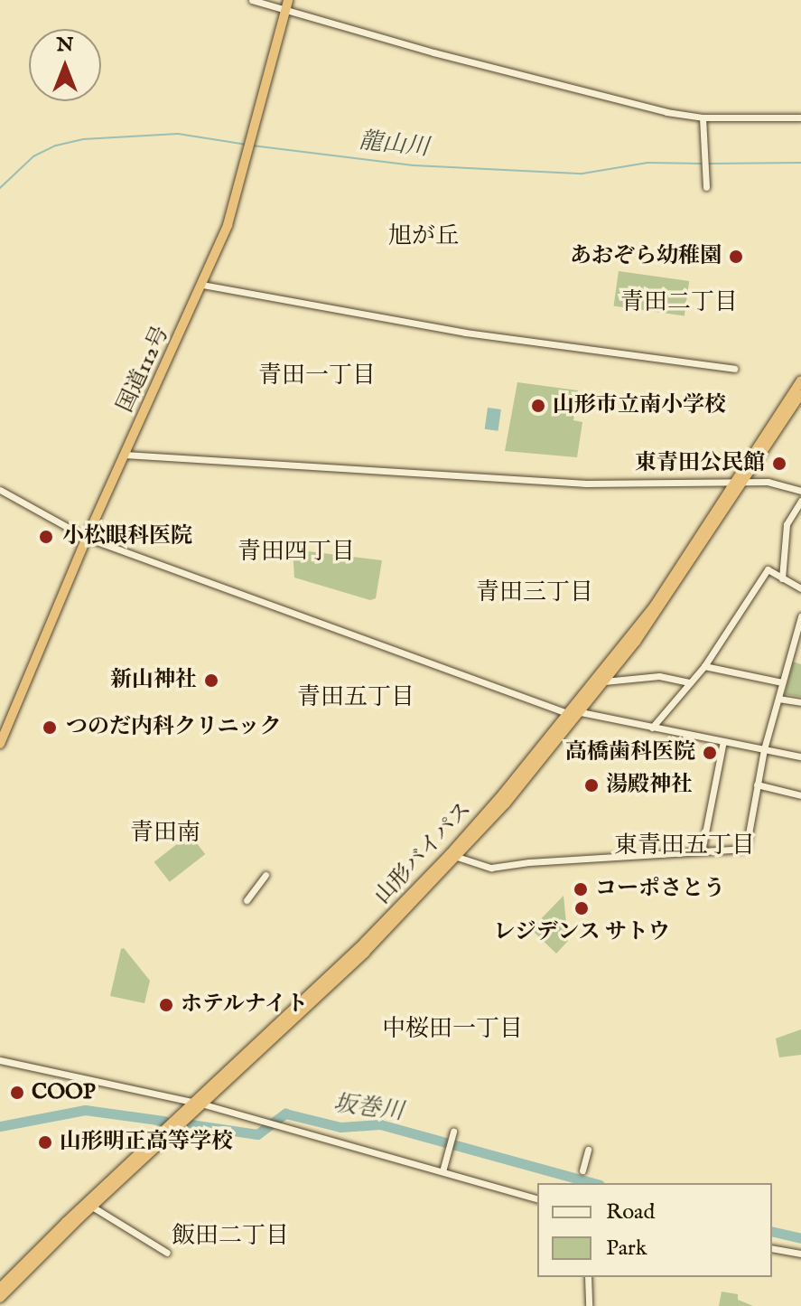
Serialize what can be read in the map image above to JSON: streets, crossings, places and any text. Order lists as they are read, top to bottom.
{
  "streets": {
    "highway": ["国道112号", "山形バイパス"]
  },
  "districts": [
    "旭が丘",
    "青田二丁目",
    "青田一丁目",
    "青田四丁目",
    "青田三丁目",
    "青田五丁目",
    "青田南",
    "東青田五丁目",
    "中桜田一丁目",
    "飯田二丁目"
  ],
  "water": ["龍山川", "坂巻川"],
  "places": [
    "あおぞら幼稚園",
    "山形市立南小学校",
    "東青田公民館",
    "小松眼科医院",
    "新山神社",
    "つのだ内科クリニック",
    "高橋歯科医院",
    "湯殿神社",
    "コーポさとう",
    "レジデンス サトウ",
    "ホテルナイト",
    "COOP",
    "山形明正高等学校"
  ],
  "legend": ["Road", "Park"],
  "north": "top"
}
